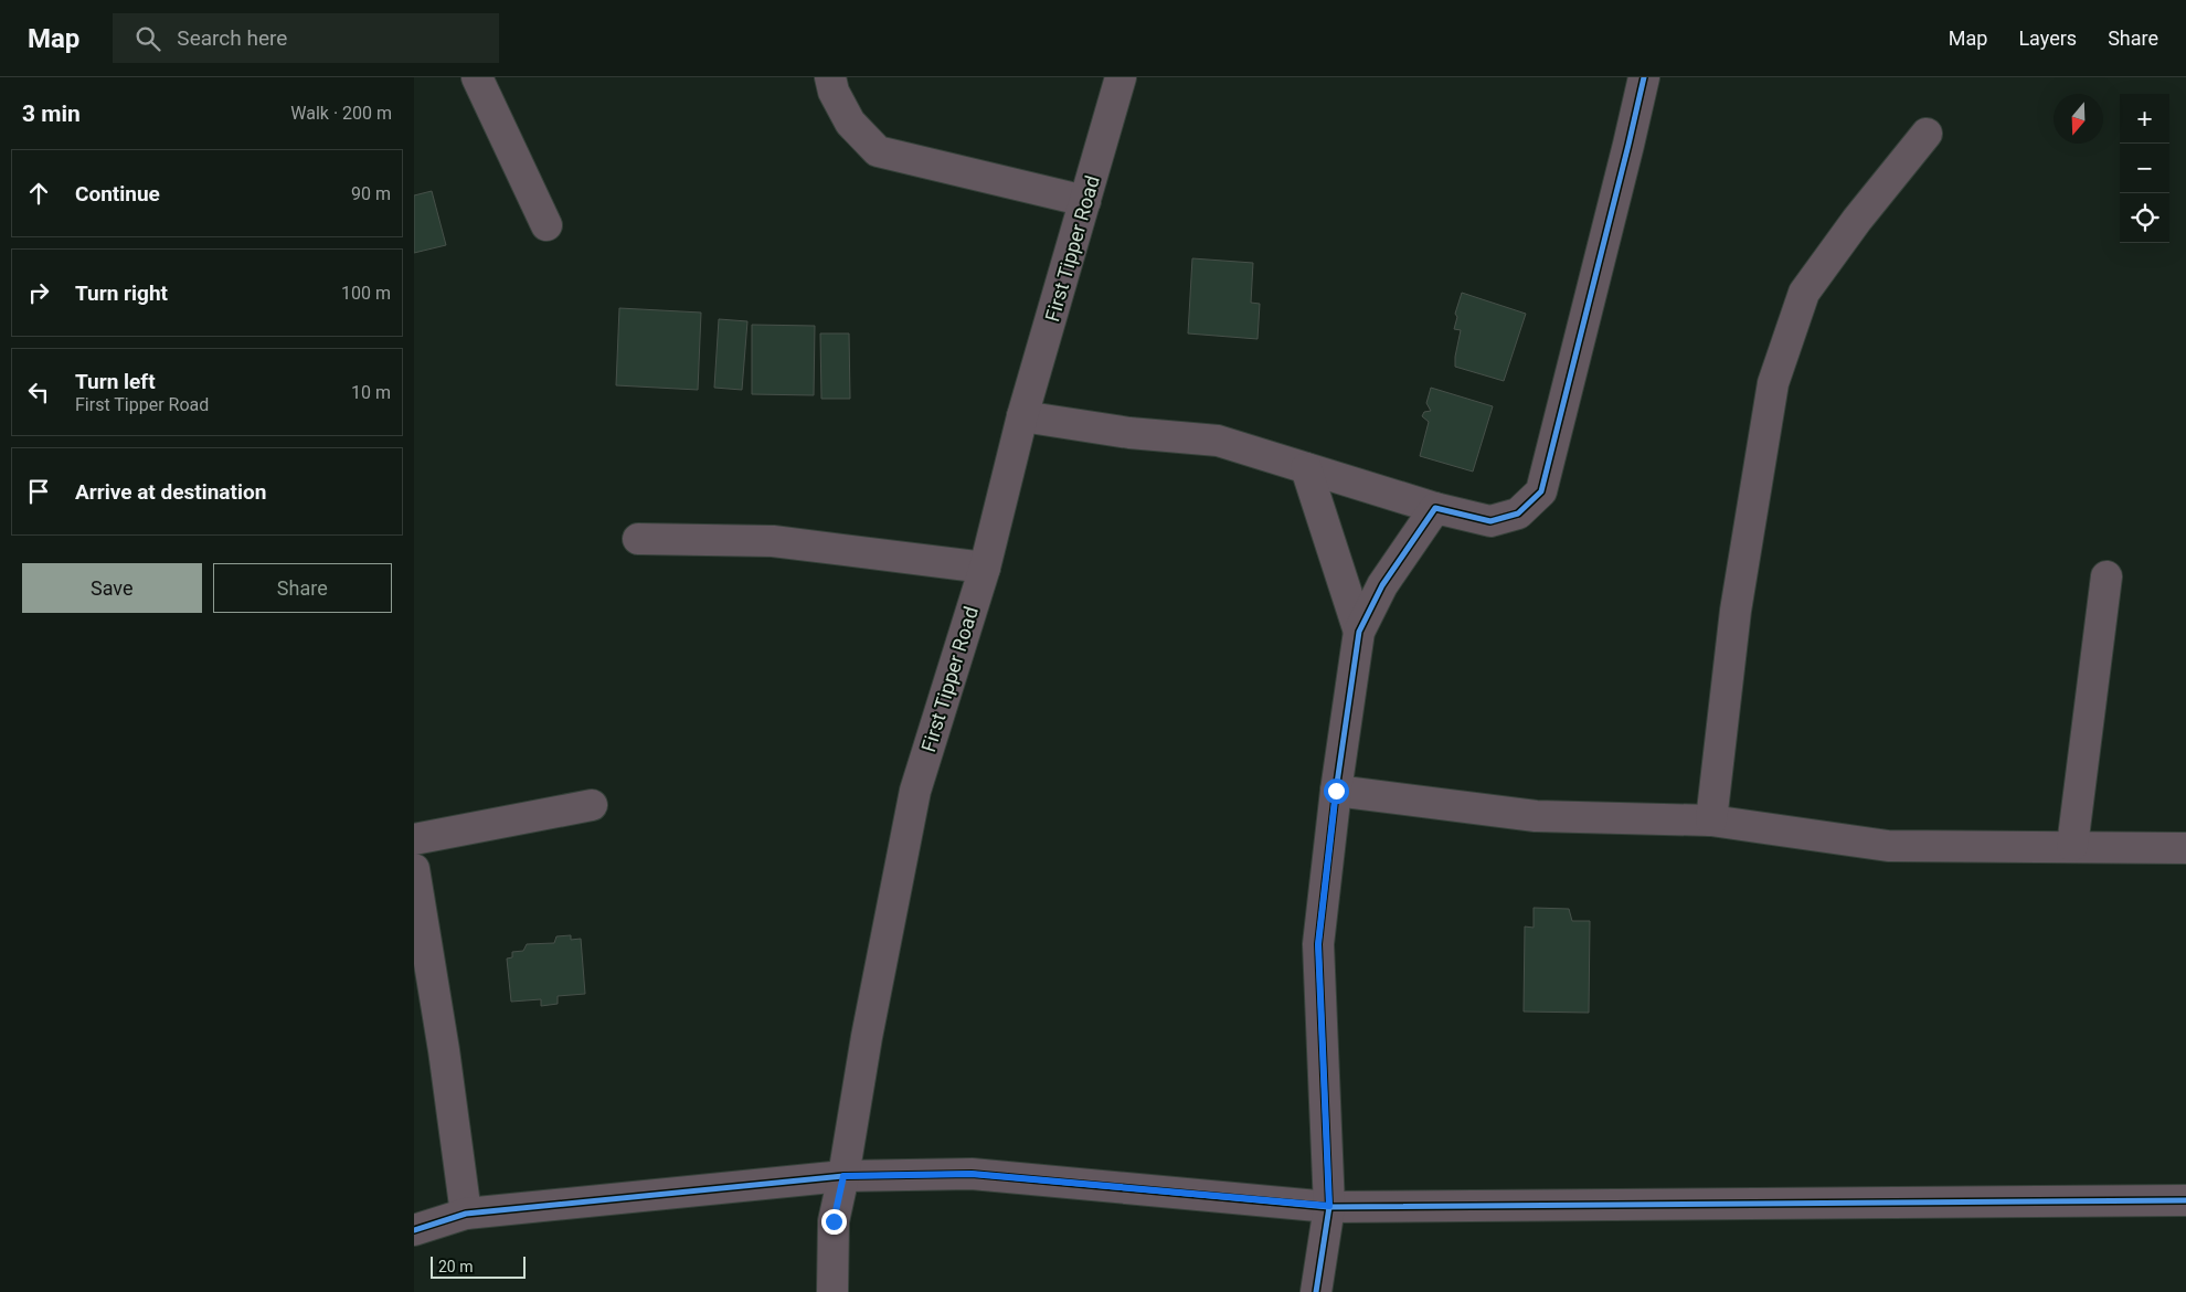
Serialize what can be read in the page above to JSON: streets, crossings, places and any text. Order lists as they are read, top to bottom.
{
  "streets": {
    "street": ["First Tipper Road"]
  },
  "scale_bar": "20 m",
  "north": "bottom",
  "page": {
    "header": "Map",
    "search": "Search here",
    "nav": ["Map", "Layers", "Share"],
    "heading": ["3 min", "Walk · 200 m"],
    "map_buttons": ["+", "−"],
    "list": [
      ["Continue", "90 m"],
      ["Turn right", "100 m"],
      ["Turn left", "First Tipper Road", "10 m"],
      "Arrive at destination"
    ],
    "buttons": ["Save", "Share"],
    "scale": "20 m"
  }
}
